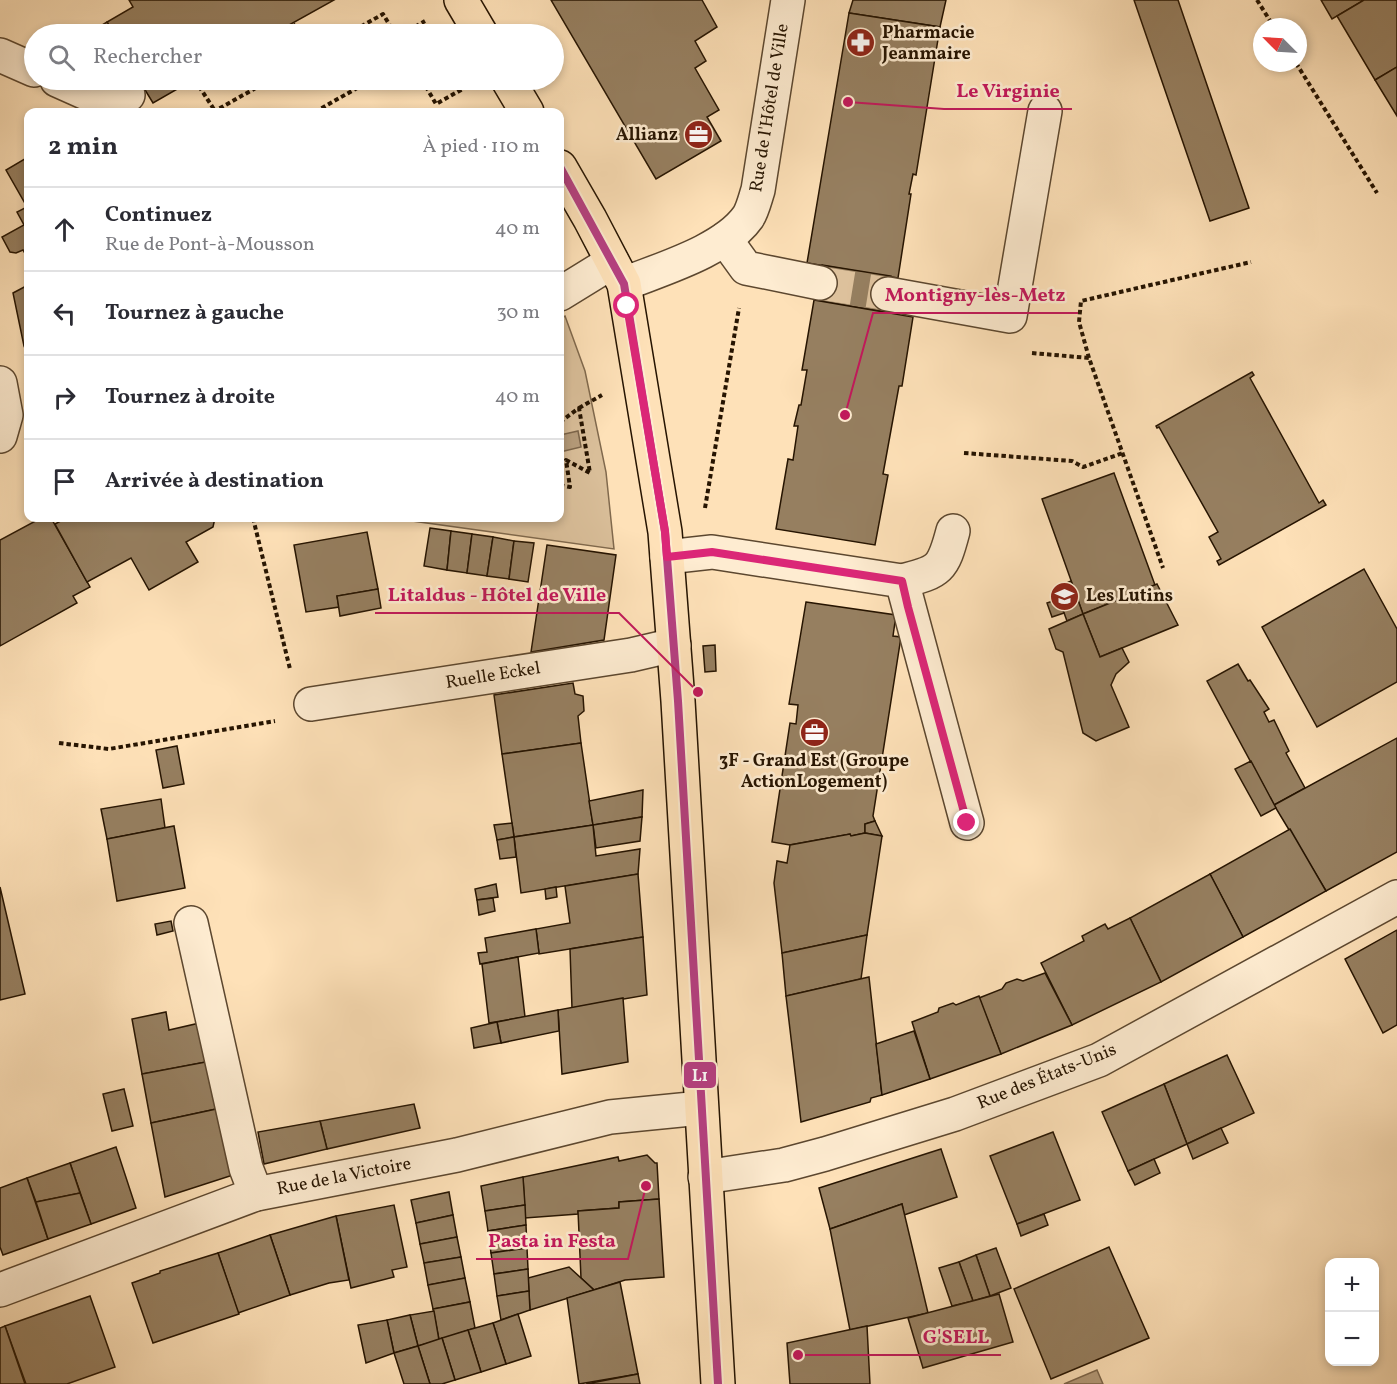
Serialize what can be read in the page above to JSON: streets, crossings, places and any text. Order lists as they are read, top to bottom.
{
  "streets": {
    "street": [
      "Rue de l'Hôtel de Ville",
      "Ruelle Eckel",
      "Rue des États-Unis",
      "Rue de la Victoire"
    ]
  },
  "places": {
    "pharmacy": ["Pharmacie Jeanmaire"],
    "other": [
      "Le Virginie",
      "Montigny-lès-Metz",
      "Litaldus - Hôtel de Ville",
      "Pasta in Festa",
      "G'SELL"
    ],
    "office": ["Allianz", "3F - Grand Est (Groupe ActionLogement)"],
    "school or university": ["Les Lutins"]
  },
  "lines": ["transit line L1"],
  "north": "top left",
  "page": {
    "search": "Rechercher",
    "heading": ["2 min", "À pied · 110 m"],
    "list": [
      ["Continuez", "Rue de Pont-à-Mousson", "40 m"],
      ["Tournez à gauche", "30 m"],
      ["Tournez à droite", "40 m"],
      "Arrivée à destination"
    ],
    "map_buttons": ["+", "−"]
  }
}
